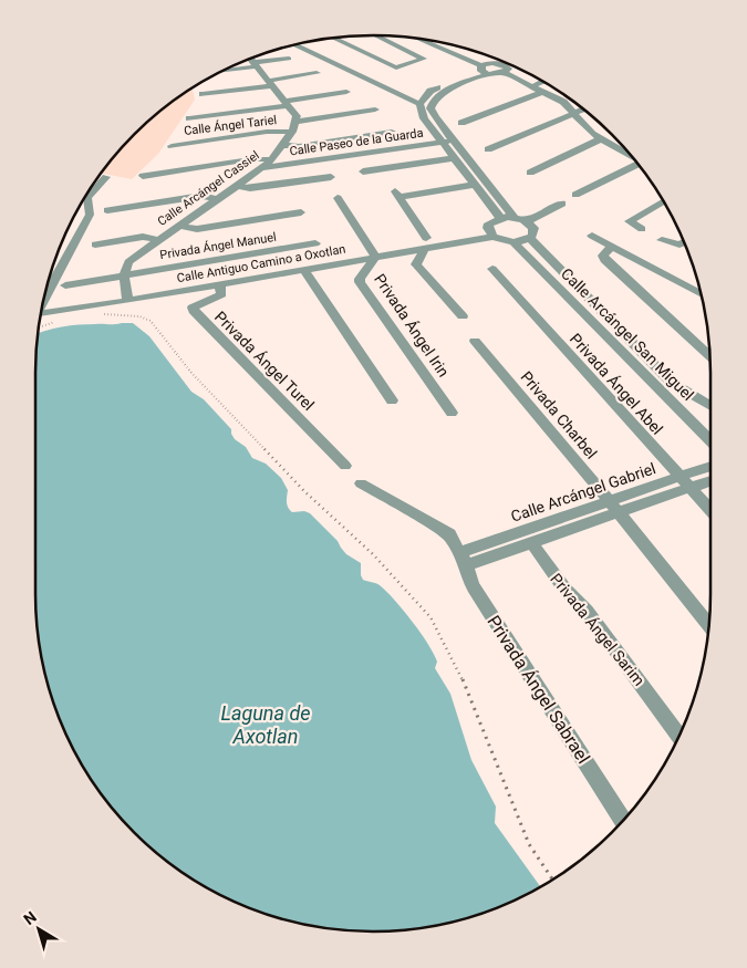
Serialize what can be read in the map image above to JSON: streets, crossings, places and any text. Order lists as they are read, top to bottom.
{
  "streets": {
    "street": [
      "Calle Ángel Tariel",
      "Calle Paseo de la Guarda",
      "Calle Arcángel Cassiel",
      "Privada Ángel Manuel",
      "Calle Antiguo Camino a Oxotlan",
      "Privada Ángel Irin",
      "Calle Arcángel San Miguel",
      "Privada Ángel Turel",
      "Privada Ángel Abel",
      "Privada Charbel",
      "Calle Arcángel Gabriel",
      "Privada Ángel Sarim",
      "Privada Ángel Sabrael"
    ]
  },
  "crossings": [
    ["Calle Ángel Tariel", "Calle Arcángel Cassiel"],
    ["Calle Paseo de la Guarda", "Calle Arcángel Cassiel"],
    ["Calle Arcángel Cassiel", "Privada Ángel Manuel"],
    ["Calle Antiguo Camino a Oxotlan", "Privada Ángel Irin"],
    ["Calle Antiguo Camino a Oxotlan", "Privada Ángel Turel"],
    ["Privada Ángel Abel", "Calle Arcángel Gabriel"],
    ["Privada Charbel", "Calle Arcángel Gabriel"],
    ["Calle Arcángel Gabriel", "Privada Ángel Sarim"],
    ["Calle Arcángel Gabriel", "Privada Ángel Sabrael"]
  ],
  "water": ["Laguna de Axotlan"],
  "north": "top left"
}
